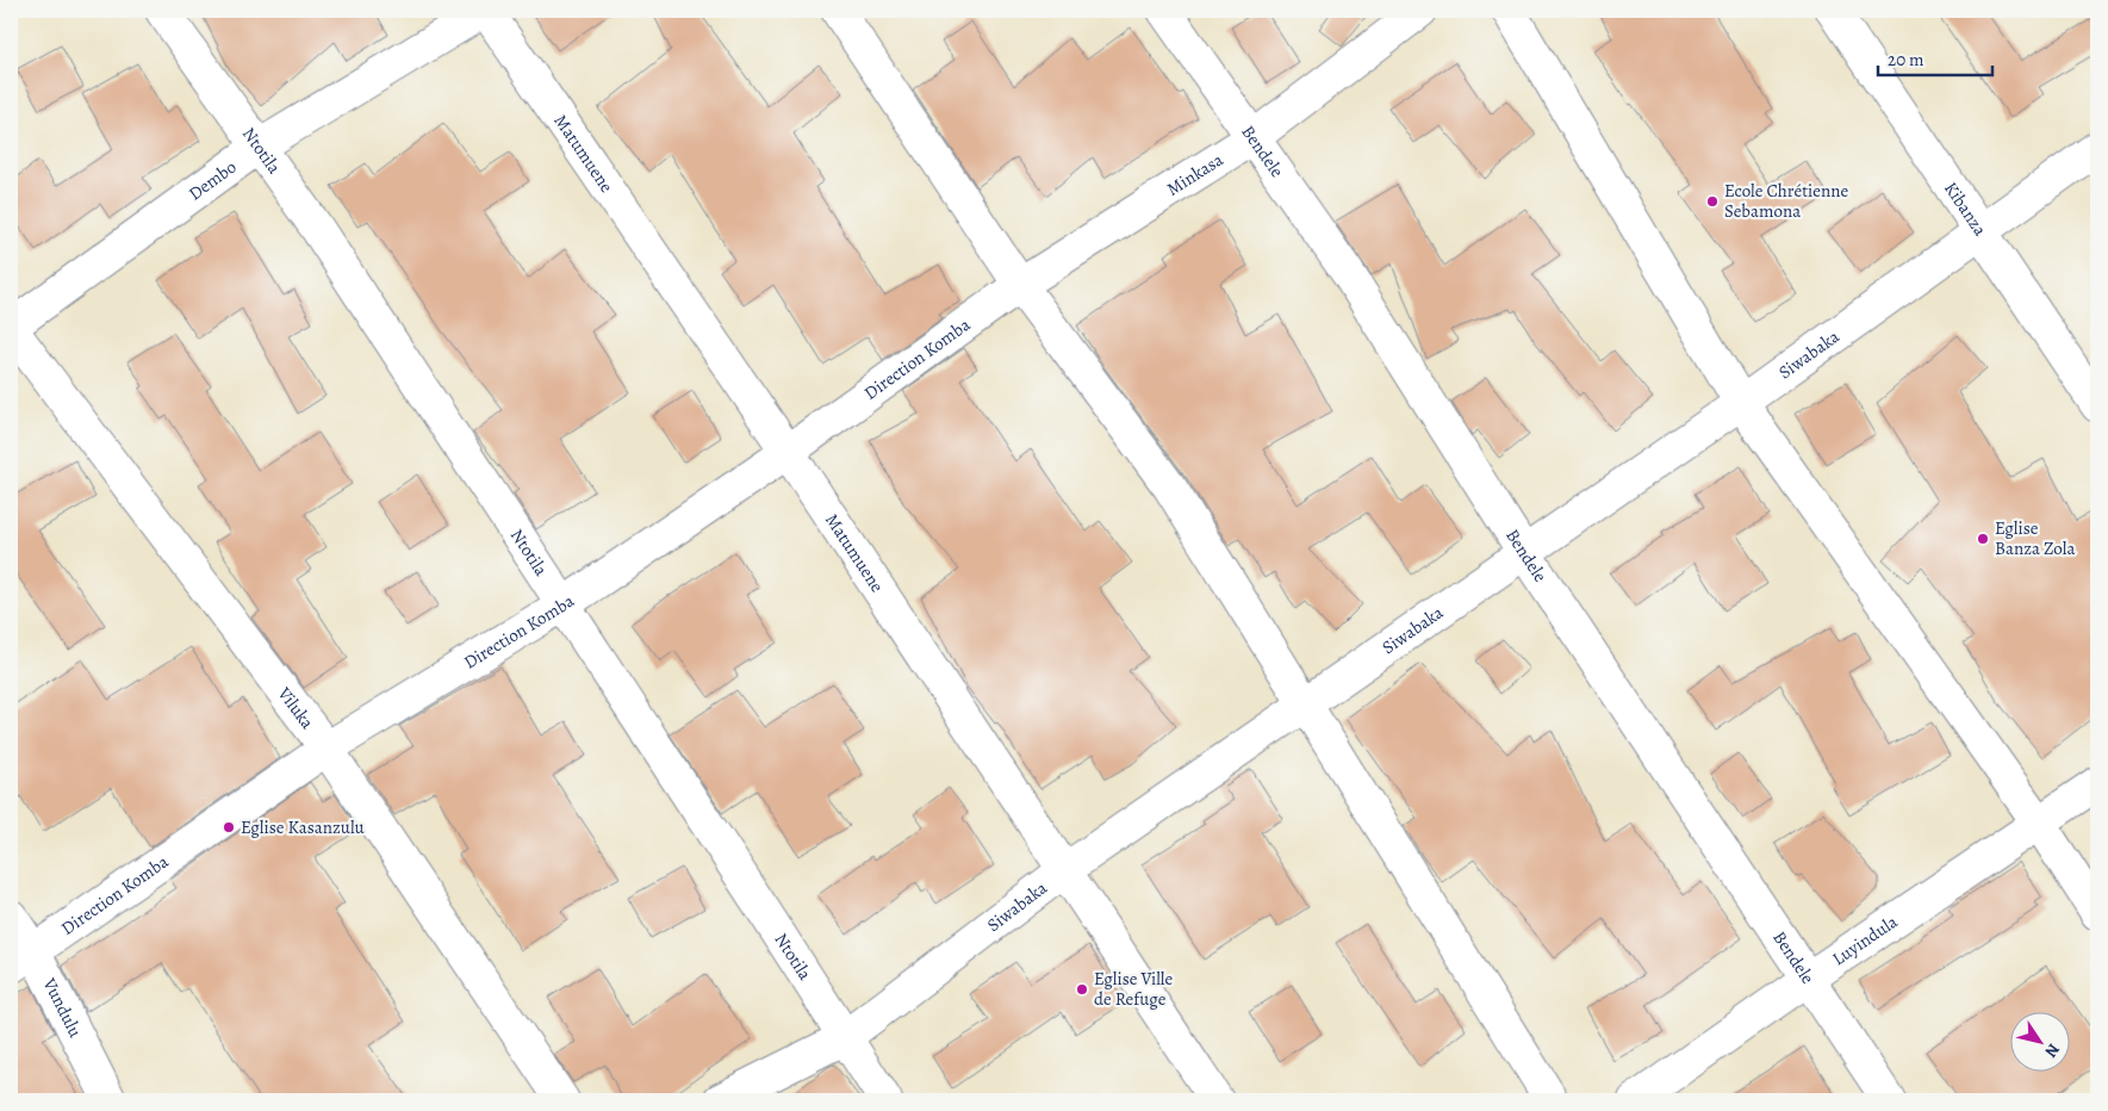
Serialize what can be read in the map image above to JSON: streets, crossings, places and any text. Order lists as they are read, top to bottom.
{
  "streets": {
    "street": [
      "Ntotila",
      "Bendele",
      "Matumuene",
      "Minkasa",
      "Dembo",
      "Kibanza",
      "Siwabaka",
      "Direction Komba",
      "Viluka",
      "Luyindula",
      "Vundulu"
    ]
  },
  "crossings": [
    ["Ntotila", "Dembo"],
    ["Ntotila", "Siwabaka"],
    ["Ntotila", "Direction Komba"],
    ["Bendele", "Minkasa"],
    ["Bendele", "Siwabaka"],
    ["Bendele", "Luyindula"],
    ["Matumuene", "Dembo"],
    ["Matumuene", "Siwabaka"],
    ["Matumuene", "Direction Komba"],
    ["Minkasa", "Direction Komba"],
    ["Dembo", "Viluka"],
    ["Kibanza", "Siwabaka"],
    ["Direction Komba", "Viluka"],
    ["Direction Komba", "Vundulu"]
  ],
  "places": [
    "Ecole Chrétienne Sebamona",
    "Eglise Banza Zola",
    "Eglise Kasanzulu",
    "Eglise Ville de Refuge"
  ],
  "scale_bar": "20 m",
  "north": "bottom right"
}
